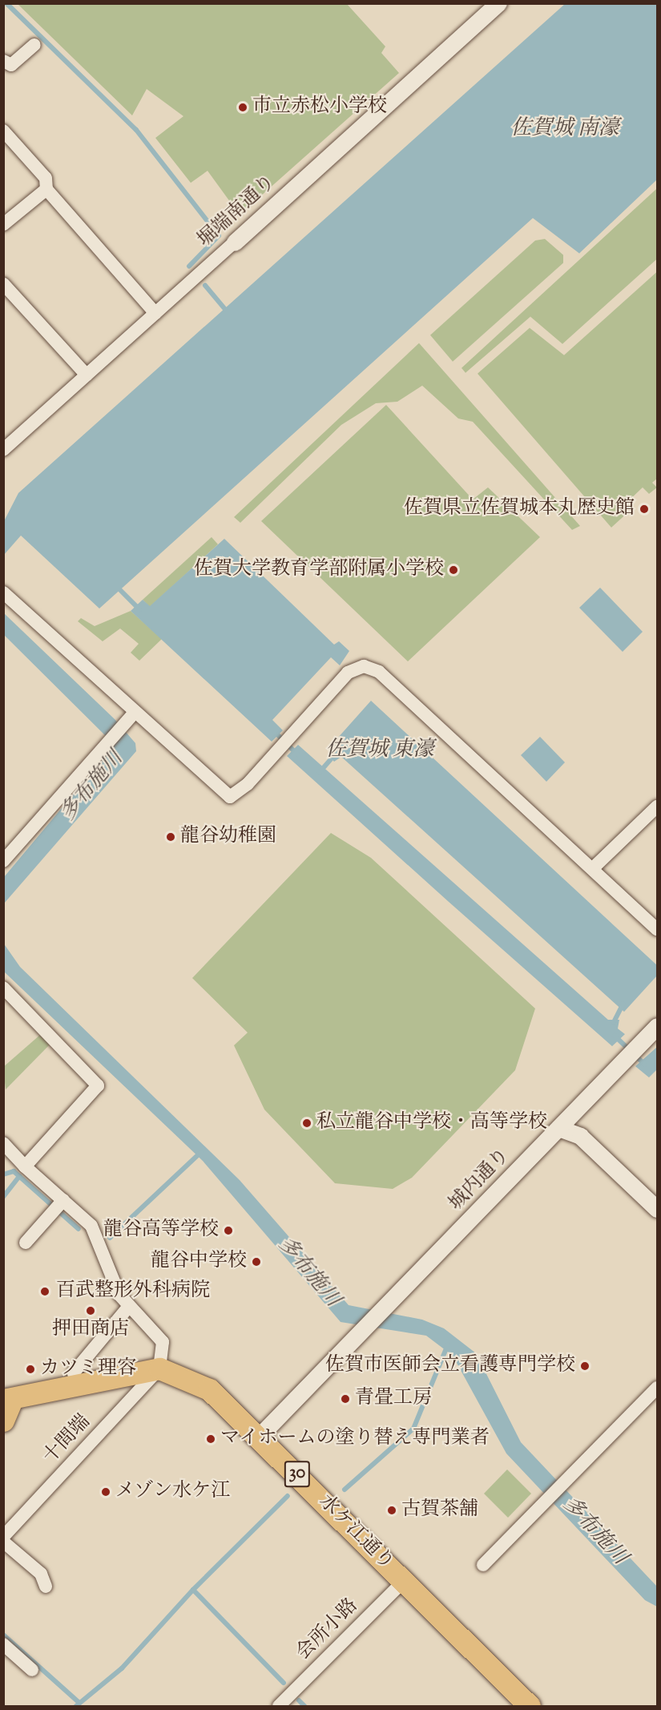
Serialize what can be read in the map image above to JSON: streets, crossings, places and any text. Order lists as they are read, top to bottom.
{
  "streets": {
    "main road": ["30", "水ケ江通り"],
    "street": [
      "堀端南通り",
      "城内通り",
      "十間端",
      "会所小路"
    ]
  },
  "crossings": [
    ["城内通り", "水ケ江通り"],
    ["十間端", "水ケ江通り"],
    ["水ケ江通り", "会所小路"]
  ],
  "water": ["佐賀城 南濠", "佐賀城 東濠", "多布施川"],
  "places": [
    "市立赤松小学校",
    "佐賀県立佐賀城本丸歴史館",
    "佐賀大学教育学部附属小学校",
    "龍谷幼稚園",
    "私立龍谷中学校・高等学校",
    "龍谷高等学校",
    "龍谷中学校",
    "百武整形外科病院",
    "押田商店",
    "佐賀市医師会立看護専門学校",
    "カツミ理容",
    "青畳工房",
    "マイホームの塗り替え専門業者",
    "メゾン水ケ江",
    "古賀茶舗"
  ]
}
